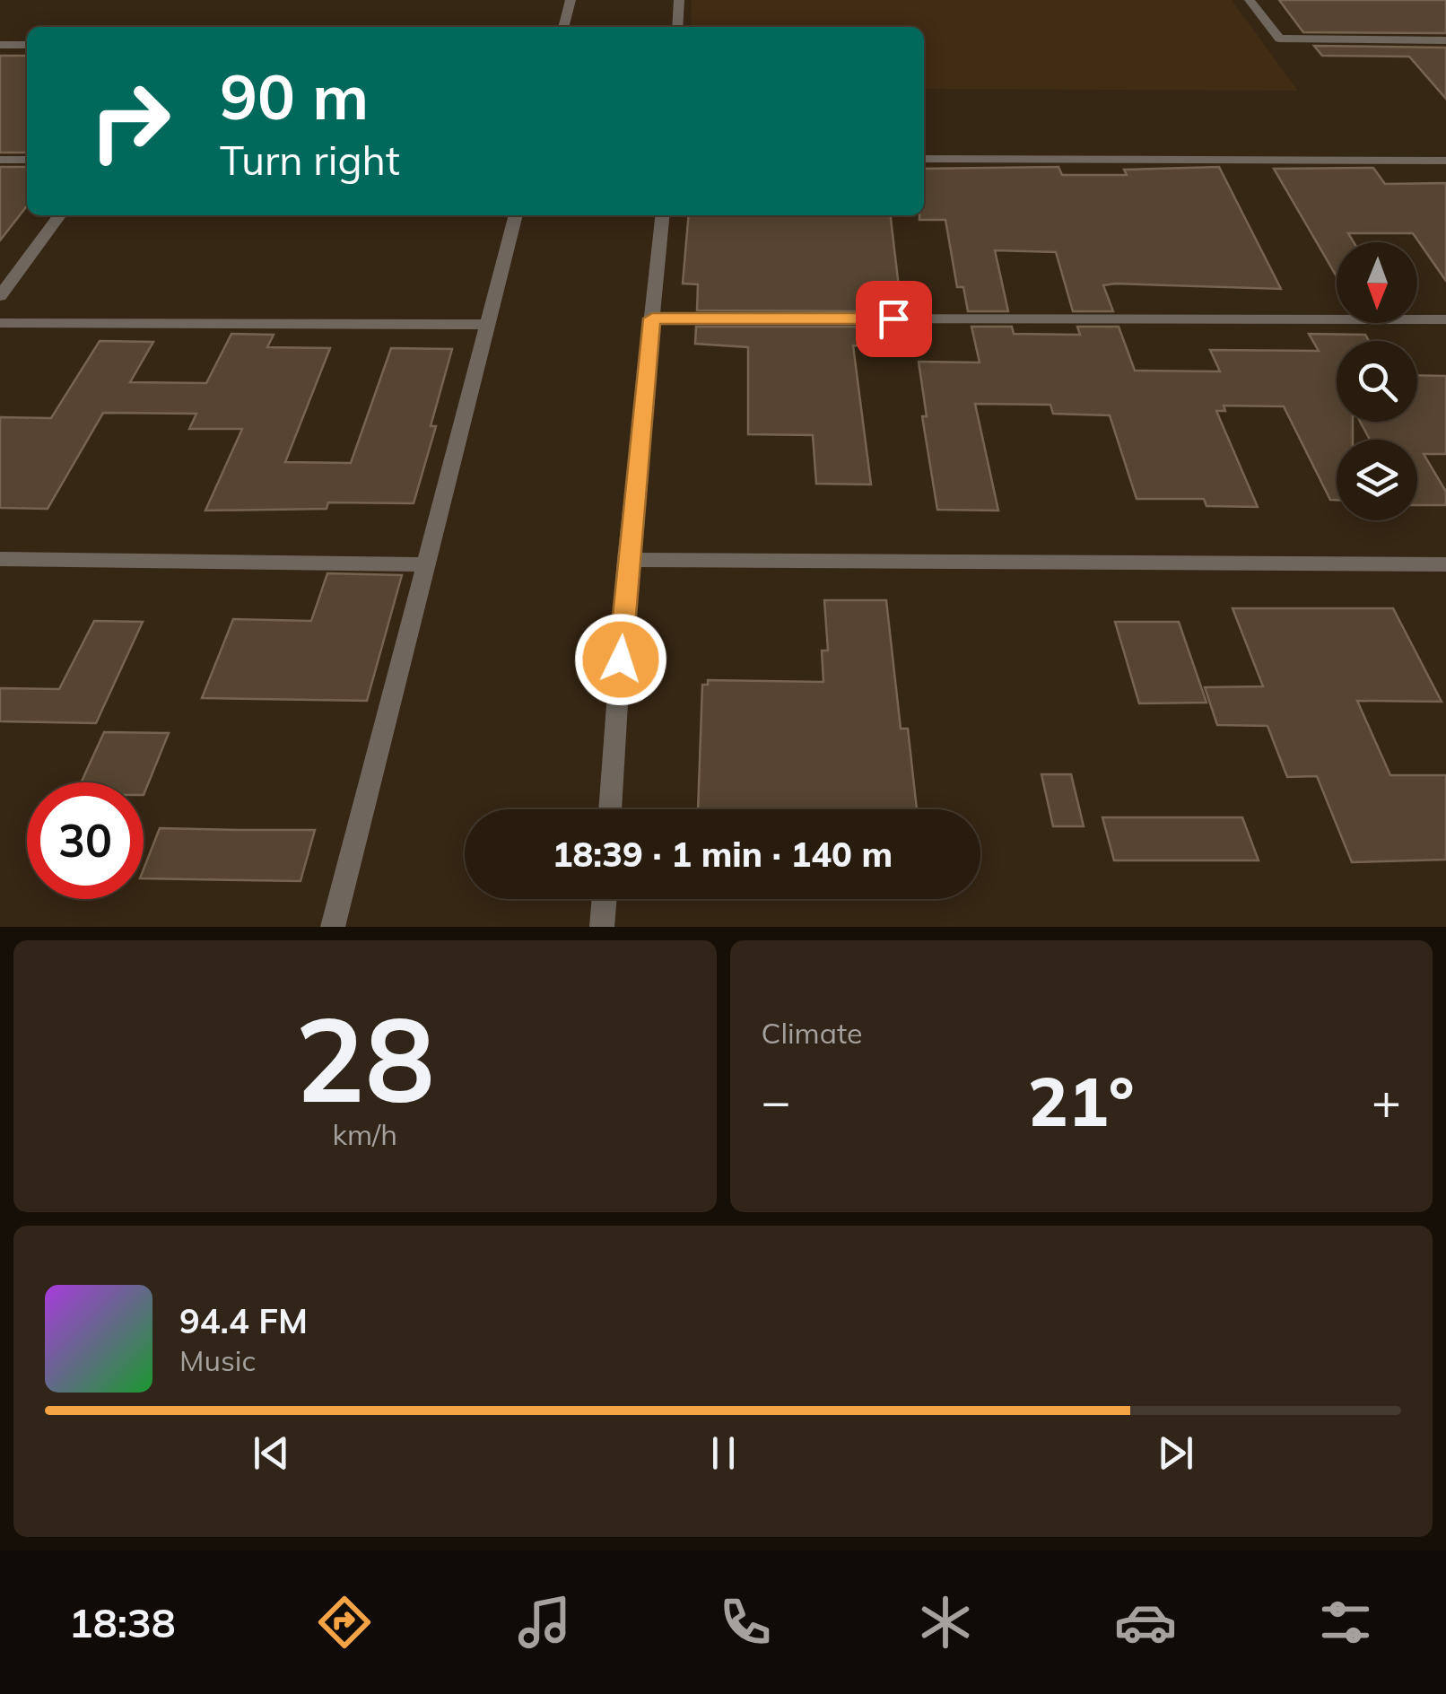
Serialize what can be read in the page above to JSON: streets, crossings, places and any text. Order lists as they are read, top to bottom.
{
  "north": "bottom",
  "page": {
    "turn": ["90 m", "Turn right"],
    "limit": "30",
    "trip": "18:39 · 1 min · 140 m",
    "tile": [
      ["28", "km/h"],
      "Climate"
    ],
    "heat": ["−", "21°", "+"],
    "song": ["94.4 FM", "Music"],
    "tabs": "18:38"
  }
}
